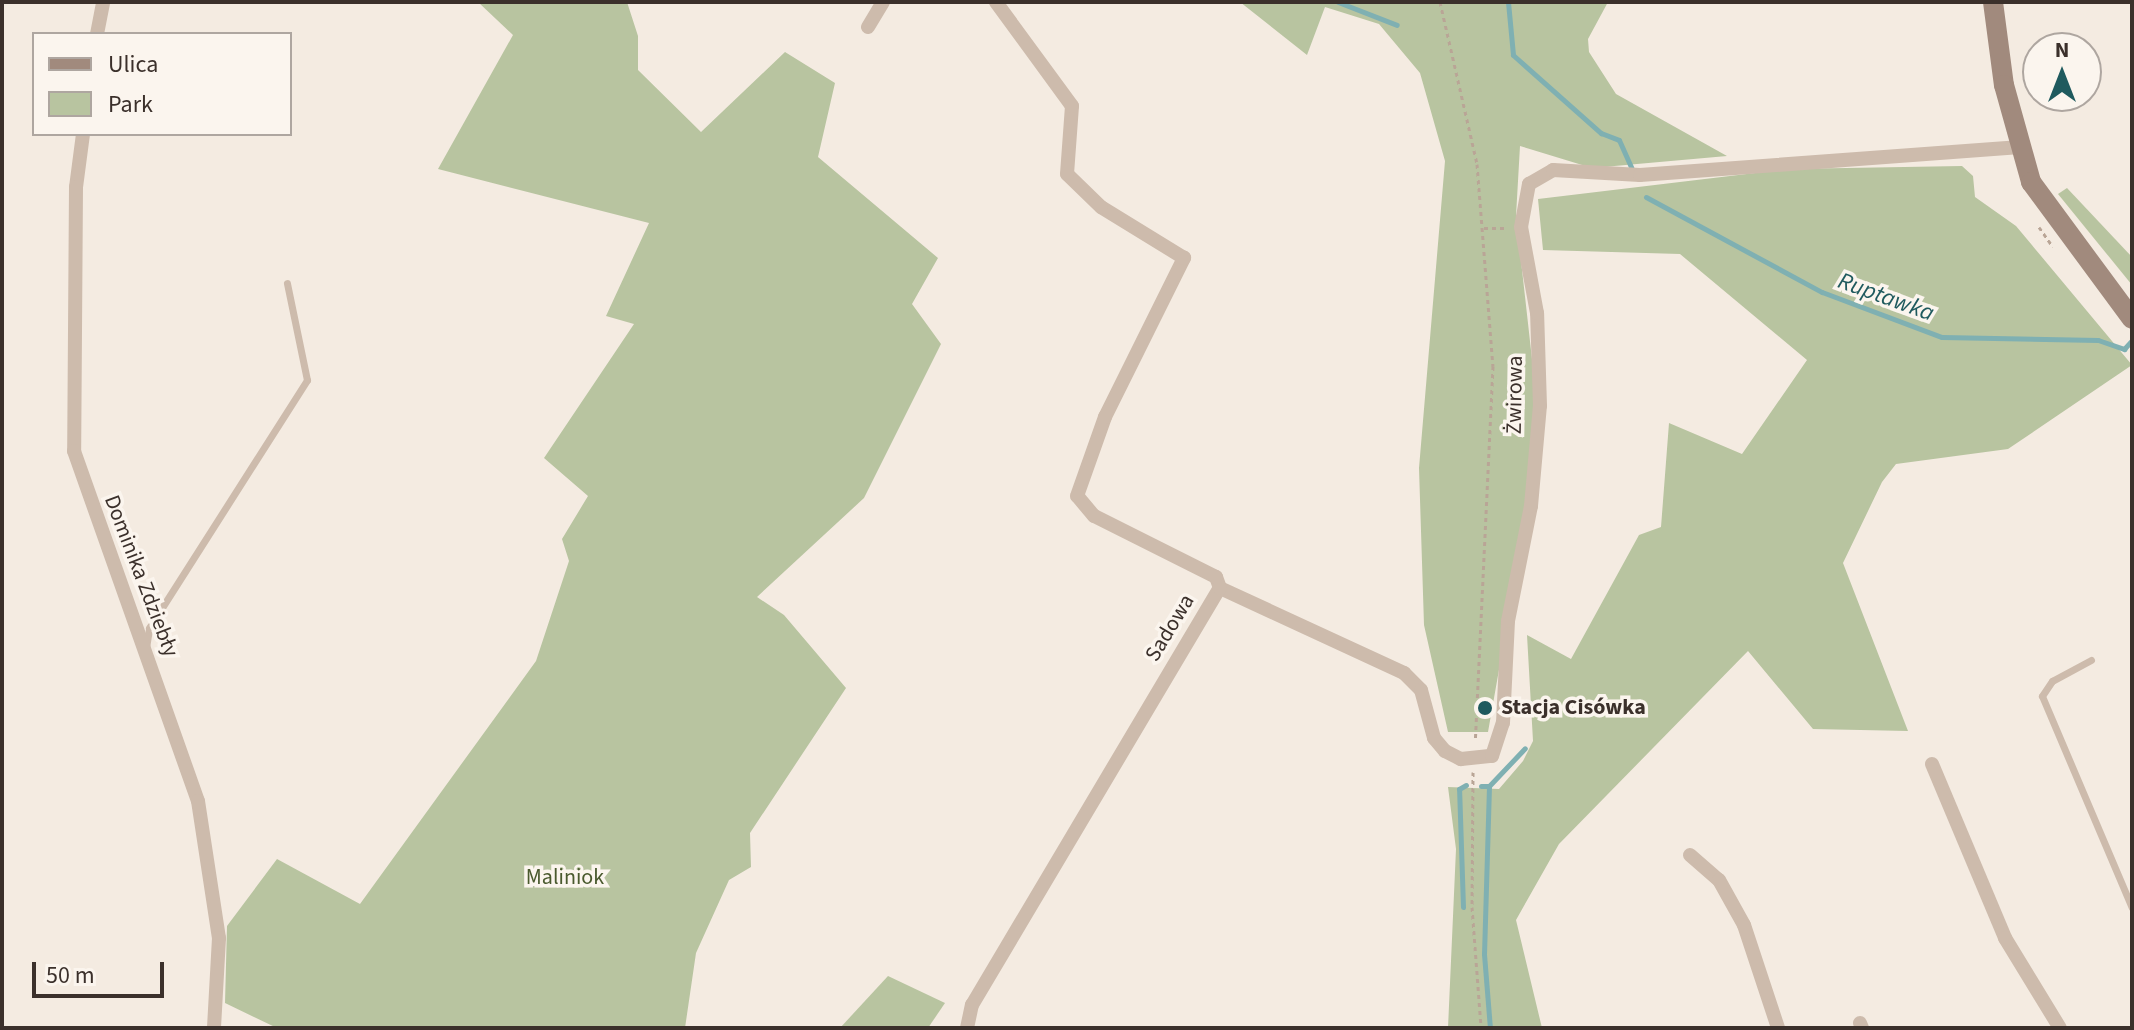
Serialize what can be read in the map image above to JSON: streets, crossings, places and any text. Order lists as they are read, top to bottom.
{
  "streets": {
    "street": ["Żwirowa", "Dominika Zdziebły", "Sadowa"]
  },
  "water": ["Ruptawka"],
  "parks": ["Maliniok"],
  "places": ["Stacja Cisówka"],
  "legend": ["Ulica", "Park"],
  "scale_bar": "50 m",
  "north": "top"
}
